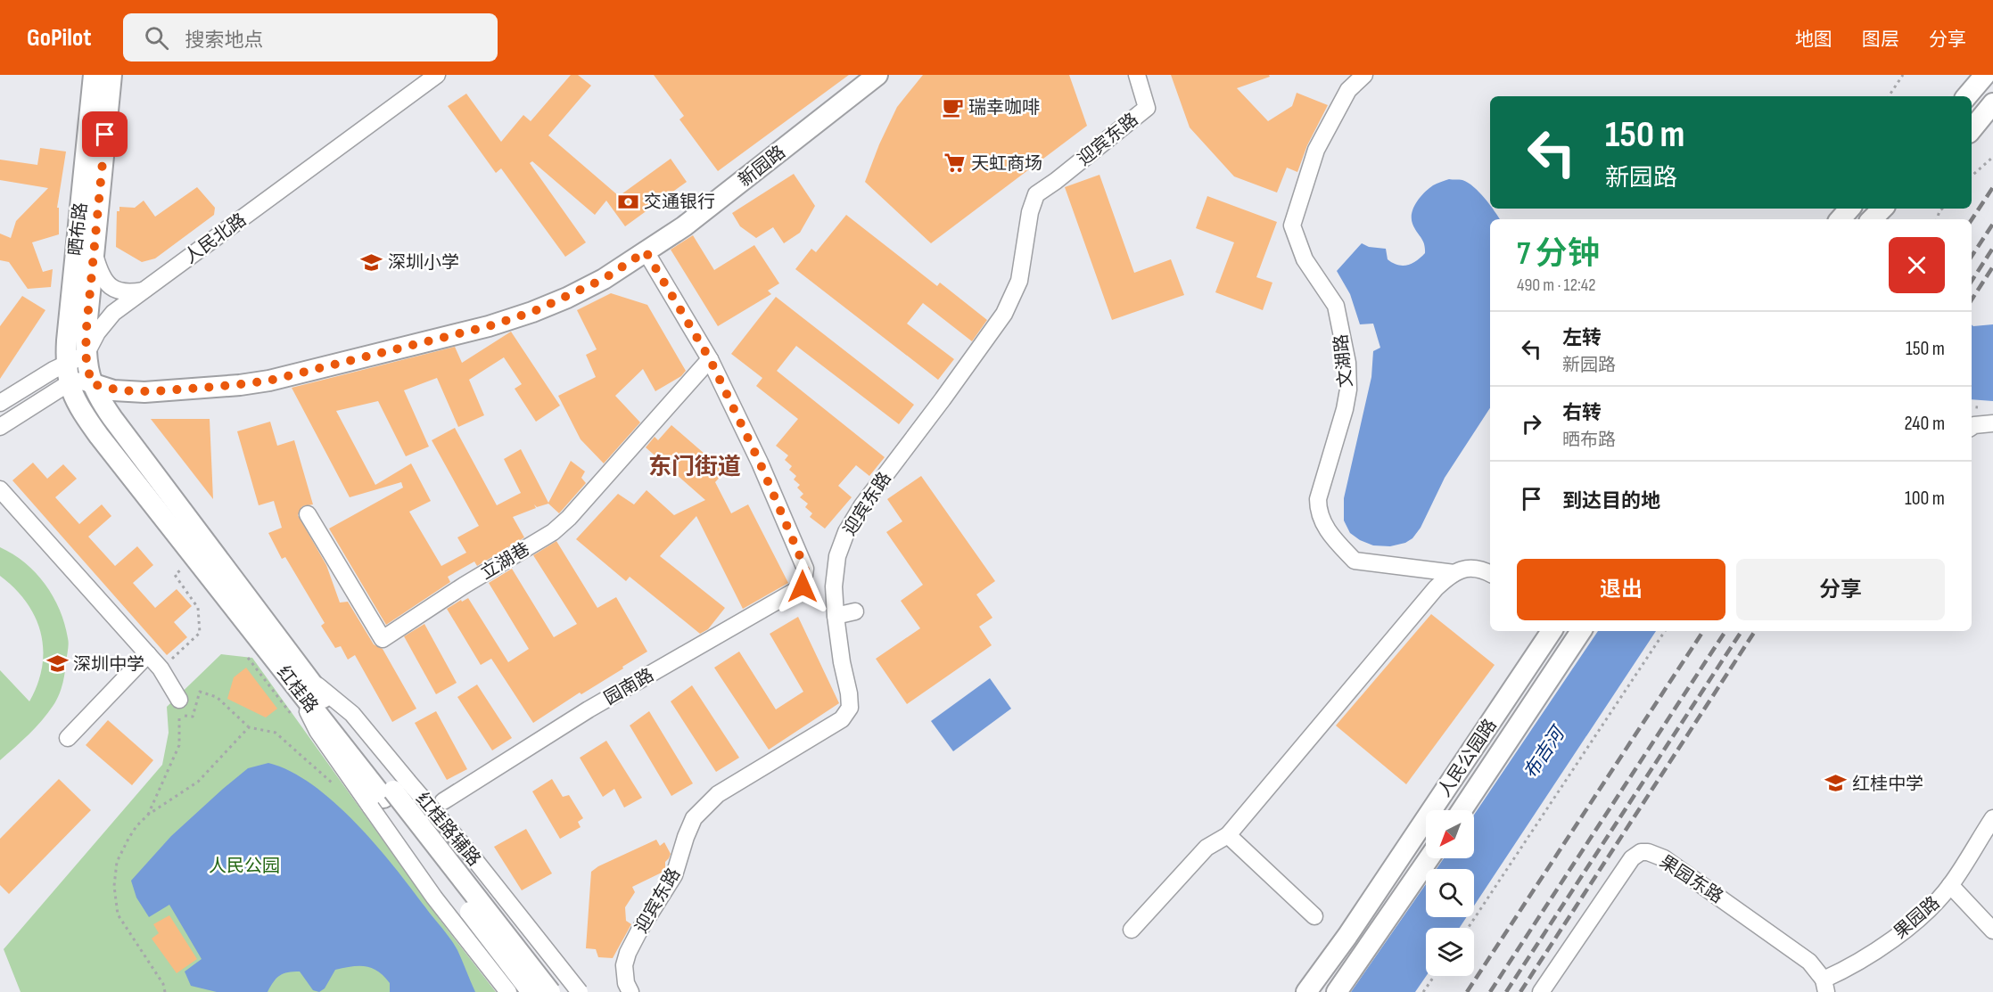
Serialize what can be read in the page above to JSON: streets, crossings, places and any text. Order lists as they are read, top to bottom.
{
  "streets": {
    "main road": [
      "新园路",
      "晒布路",
      "红桂路",
      "人民公园路"
    ],
    "street": [
      "迎宾东路",
      "人民北路",
      "文湖路",
      "立湖巷",
      "园南路",
      "红桂路辅路",
      "果园东路",
      "果园路"
    ]
  },
  "crossings": [
    ["新园路", "晒布路"],
    ["新园路", "红桂路"],
    ["晒布路", "人民北路"],
    ["晒布路", "红桂路"],
    ["立湖巷", "园南路"],
    ["红桂路", "红桂路辅路"],
    ["果园东路", "果园路"]
  ],
  "districts": ["东门街道"],
  "water": ["布吉河"],
  "parks": ["人民公园"],
  "places": {
    "cafe": ["瑞幸咖啡"],
    "supermarket": ["天虹商场"],
    "bank": ["交通银行"],
    "school or university": ["深圳小学", "深圳中学", "红桂中学"]
  },
  "north": "bottom left",
  "page": {
    "header": "GoPilot",
    "search": "搜索地点",
    "nav": ["地图", "图层", "分享"],
    "turn": ["150 m", "新园路"],
    "heading": ["7 分钟", "490 m · 12:42"],
    "list": [
      {
        "name": "左转",
        "note": "新园路",
        "value": "150 m"
      },
      {
        "name": "右转",
        "note": "晒布路",
        "value": "240 m"
      },
      {
        "name": "到达目的地",
        "value": "100 m"
      }
    ],
    "buttons": ["退出", "分享"]
  }
}
